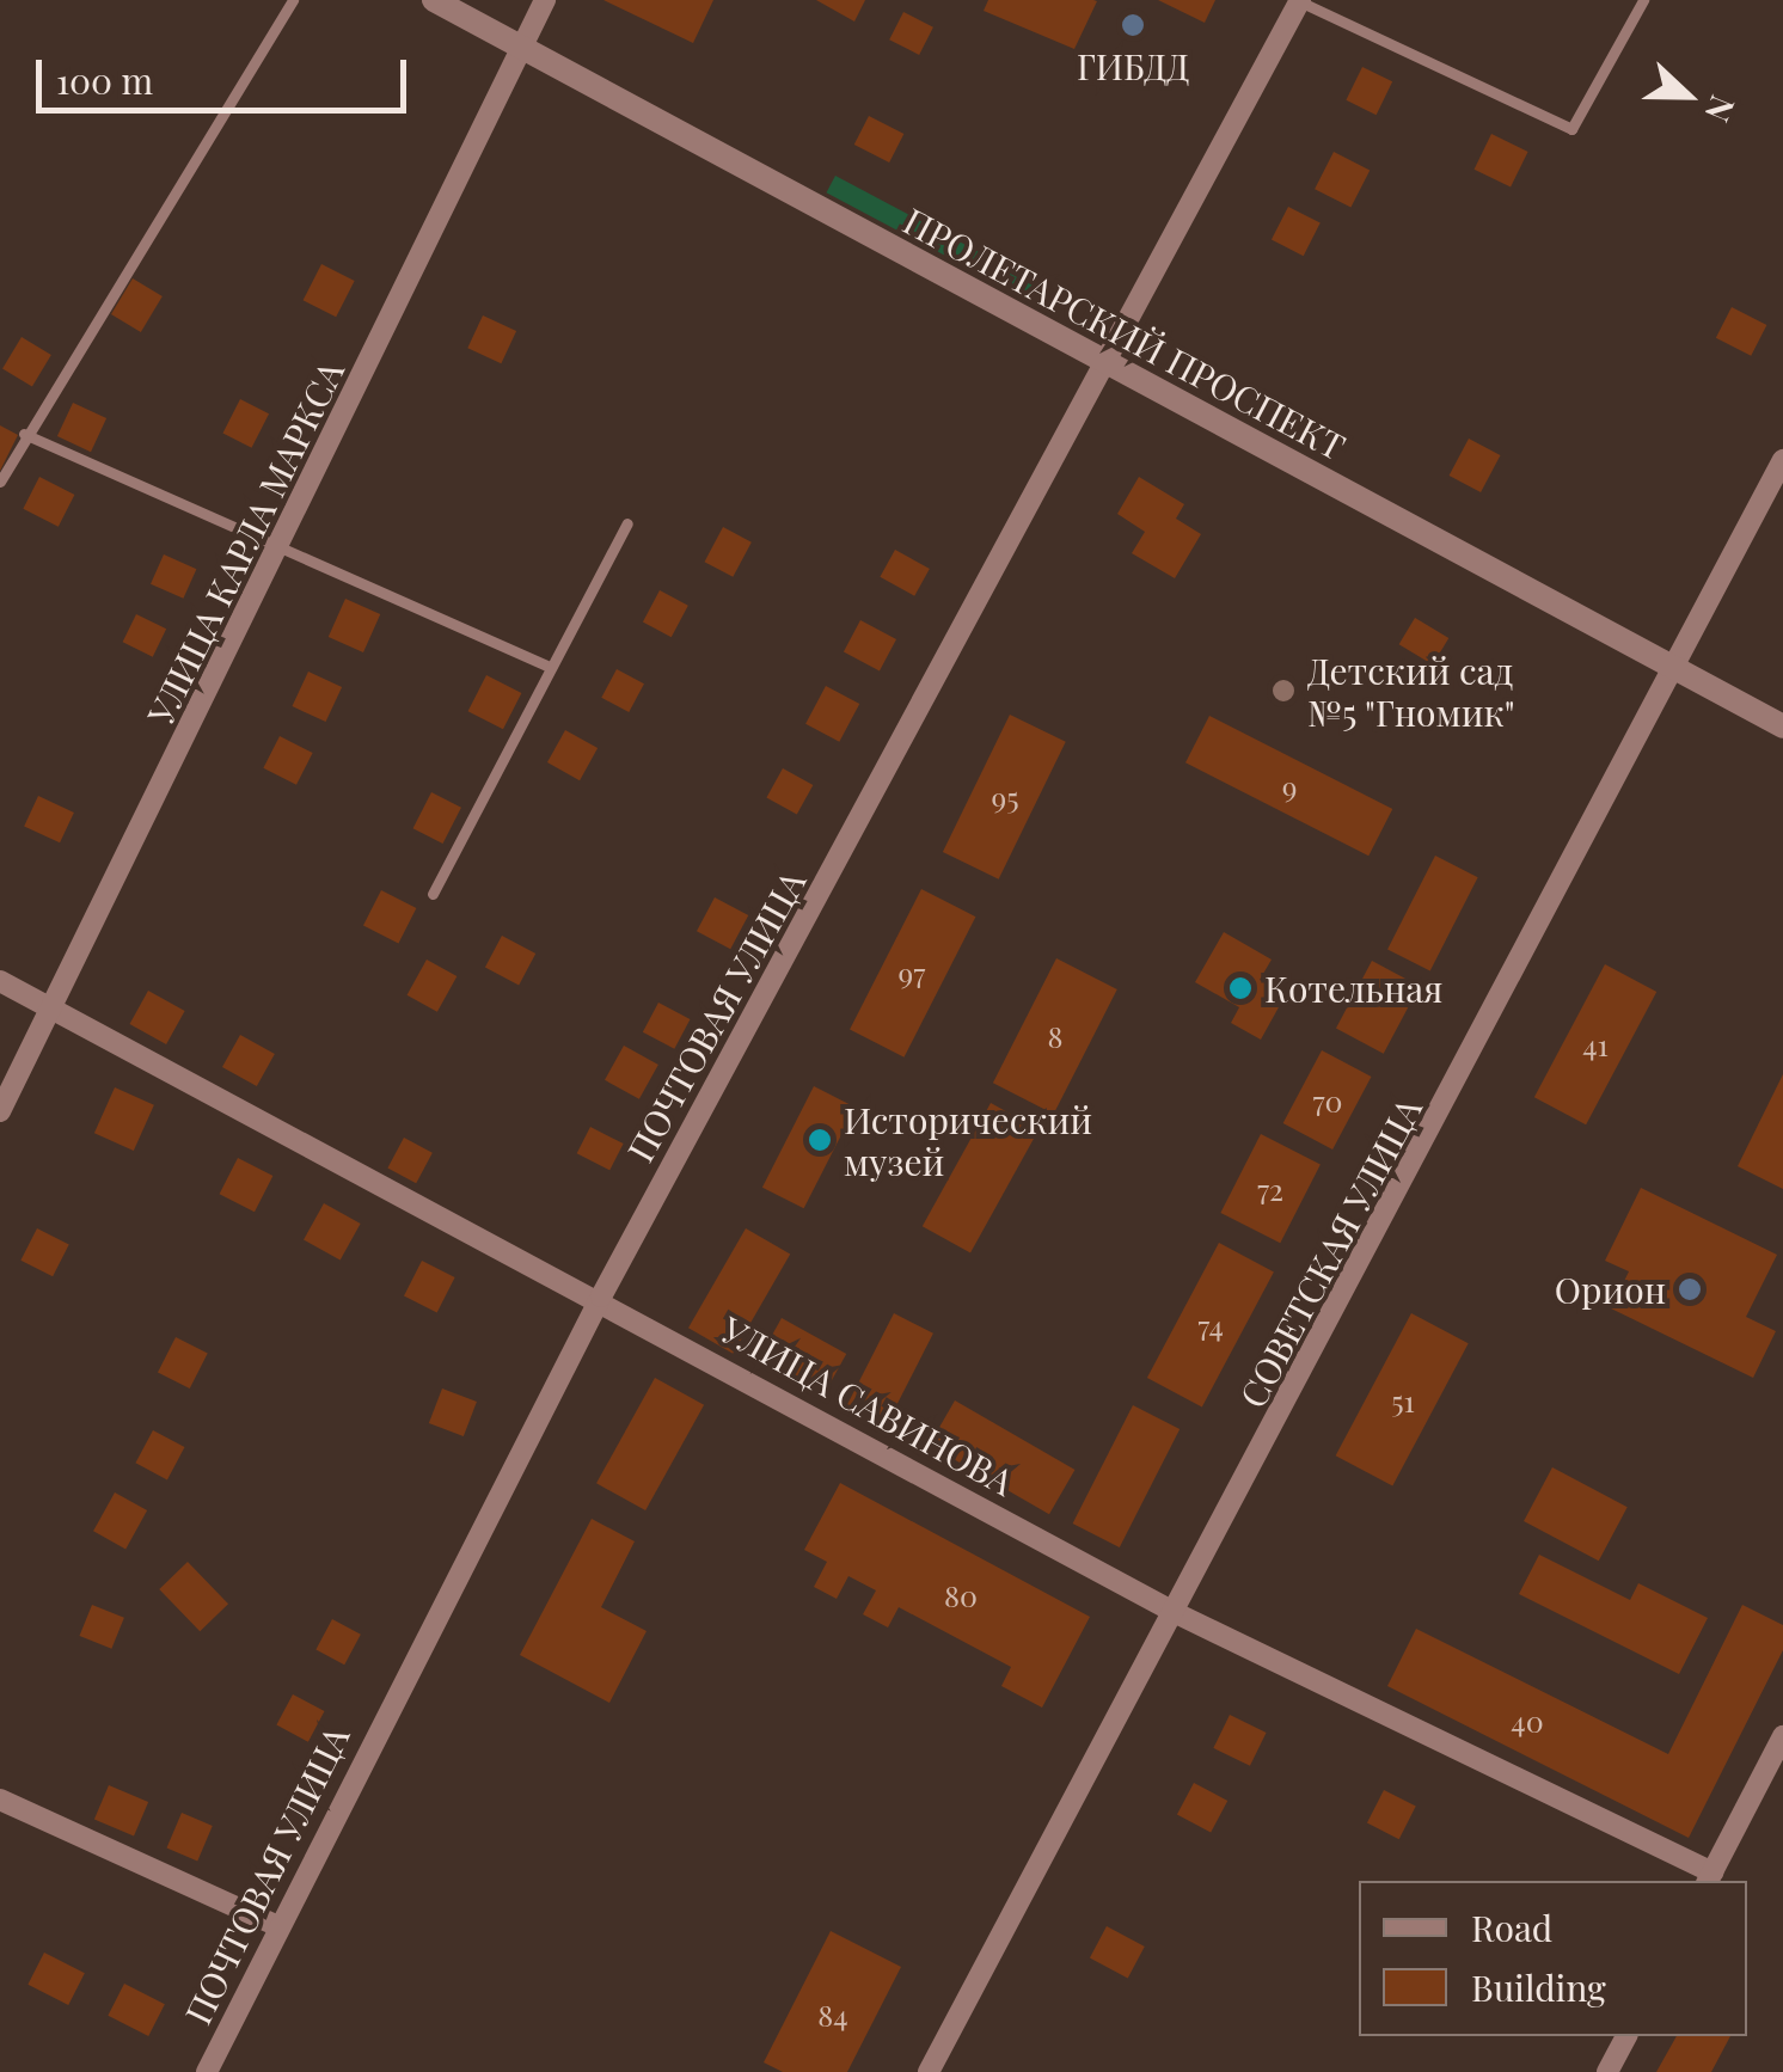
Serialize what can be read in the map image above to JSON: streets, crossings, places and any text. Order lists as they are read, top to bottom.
{
  "streets": {
    "street": [
      "ПРОЛЕТАРСКИЙ ПРОСПЕКТ",
      "УЛИЦА КАРЛА МАРКСА",
      "ПОЧТОВАЯ УЛИЦА",
      "СОВЕТСКАЯ УЛИЦА",
      "УЛИЦА САВИНОВА"
    ]
  },
  "crossings": [
    ["ПРОЛЕТАРСКИЙ ПРОСПЕКТ", "УЛИЦА КАРЛА МАРКСА"],
    ["ПРОЛЕТАРСКИЙ ПРОСПЕКТ", "ПОЧТОВАЯ УЛИЦА"],
    ["ПРОЛЕТАРСКИЙ ПРОСПЕКТ", "СОВЕТСКАЯ УЛИЦА"],
    ["УЛИЦА КАРЛА МАРКСА", "УЛИЦА САВИНОВА"],
    ["ПОЧТОВАЯ УЛИЦА", "УЛИЦА САВИНОВА"],
    ["СОВЕТСКАЯ УЛИЦА", "УЛИЦА САВИНОВА"]
  ],
  "places": [
    "ГИБДД",
    "Детский сад №5 \"Гномик\"",
    "Котельная",
    "Исторический музей",
    "Орион"
  ],
  "house_numbers": [
    "9",
    "95",
    "97",
    "8",
    "41",
    "70",
    "72",
    "74",
    "51",
    "80",
    "40",
    "84"
  ],
  "legend": ["Road", "Building"],
  "scale_bar": "100 m",
  "north": "right"
}
